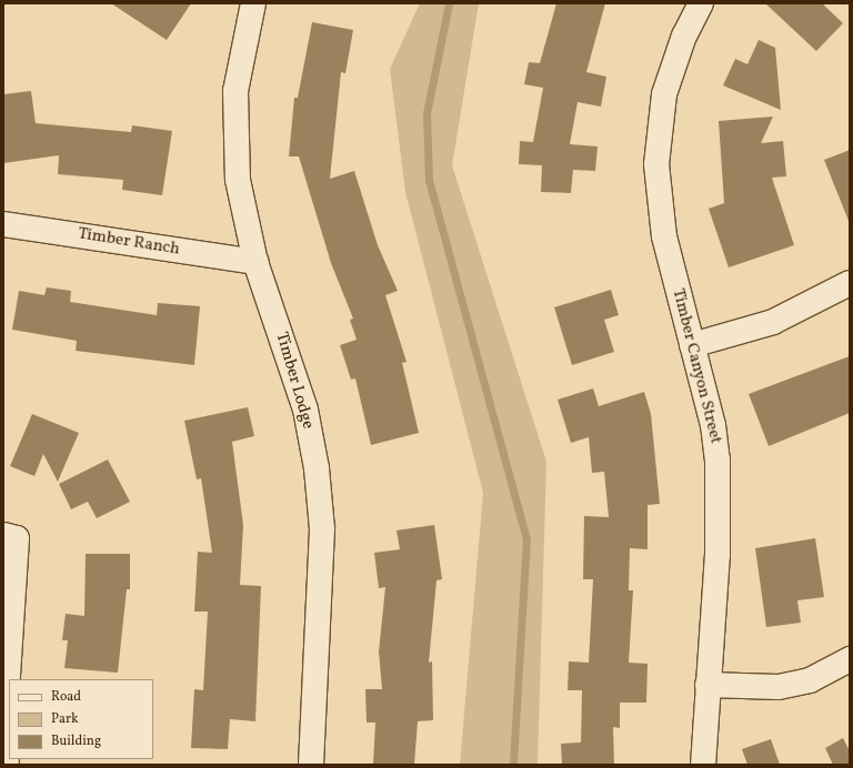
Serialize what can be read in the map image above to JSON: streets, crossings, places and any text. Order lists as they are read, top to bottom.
{
  "streets": {
    "street": ["Timber Ranch", "Timber Canyon Street", "Timber Lodge"]
  },
  "crossings": [
    ["Timber Ranch", "Timber Lodge"]
  ],
  "legend": ["Road", "Park", "Building"]
}
